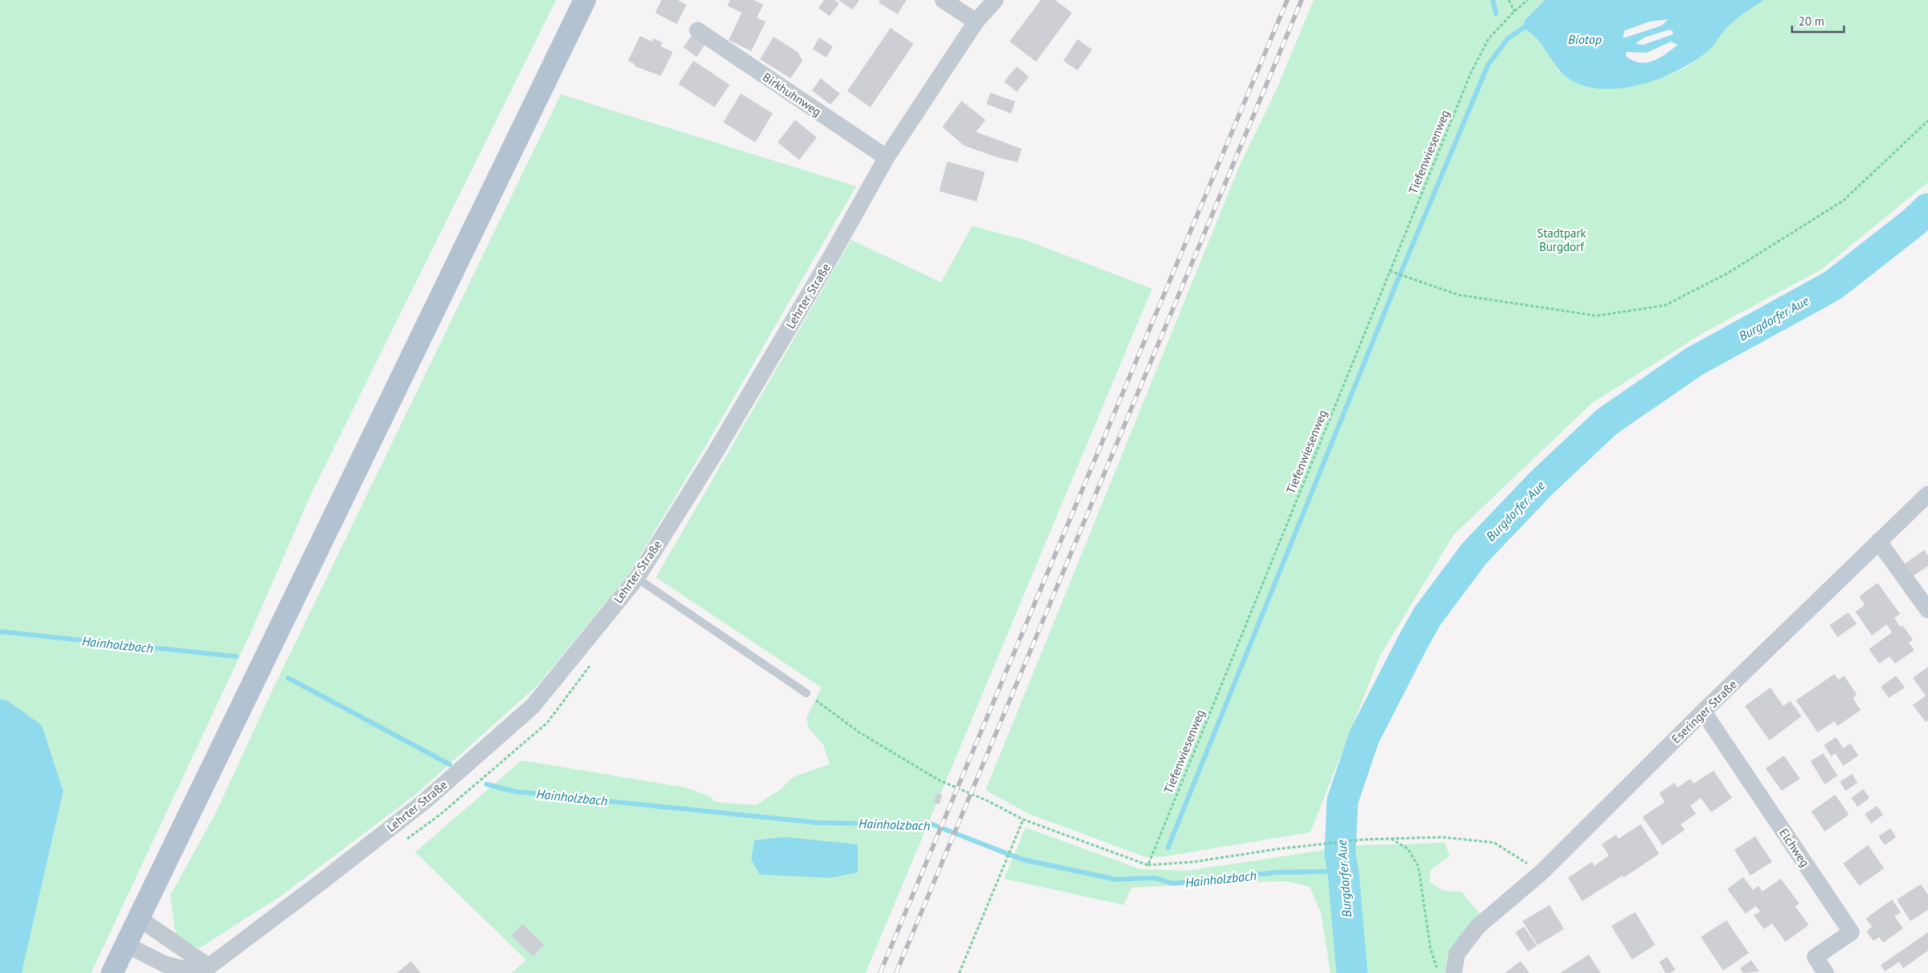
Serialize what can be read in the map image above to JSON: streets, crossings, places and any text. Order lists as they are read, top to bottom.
{
  "streets": {
    "street": [
      "Birkhuhnweg",
      "Lehrter Straße",
      "Eseringer Straße",
      "Elchweg"
    ],
    "path": ["Tiefenwiesenweg"]
  },
  "crossings": [
    ["Birkhuhnweg", "Lehrter Straße"],
    ["Eseringer Straße", "Elchweg"]
  ],
  "water": ["Biotop", "Burgdorfer Aue", "Hainholzbach"],
  "parks": ["Stadtpark Burgdorf"],
  "scale_bar": "20 m"
}
